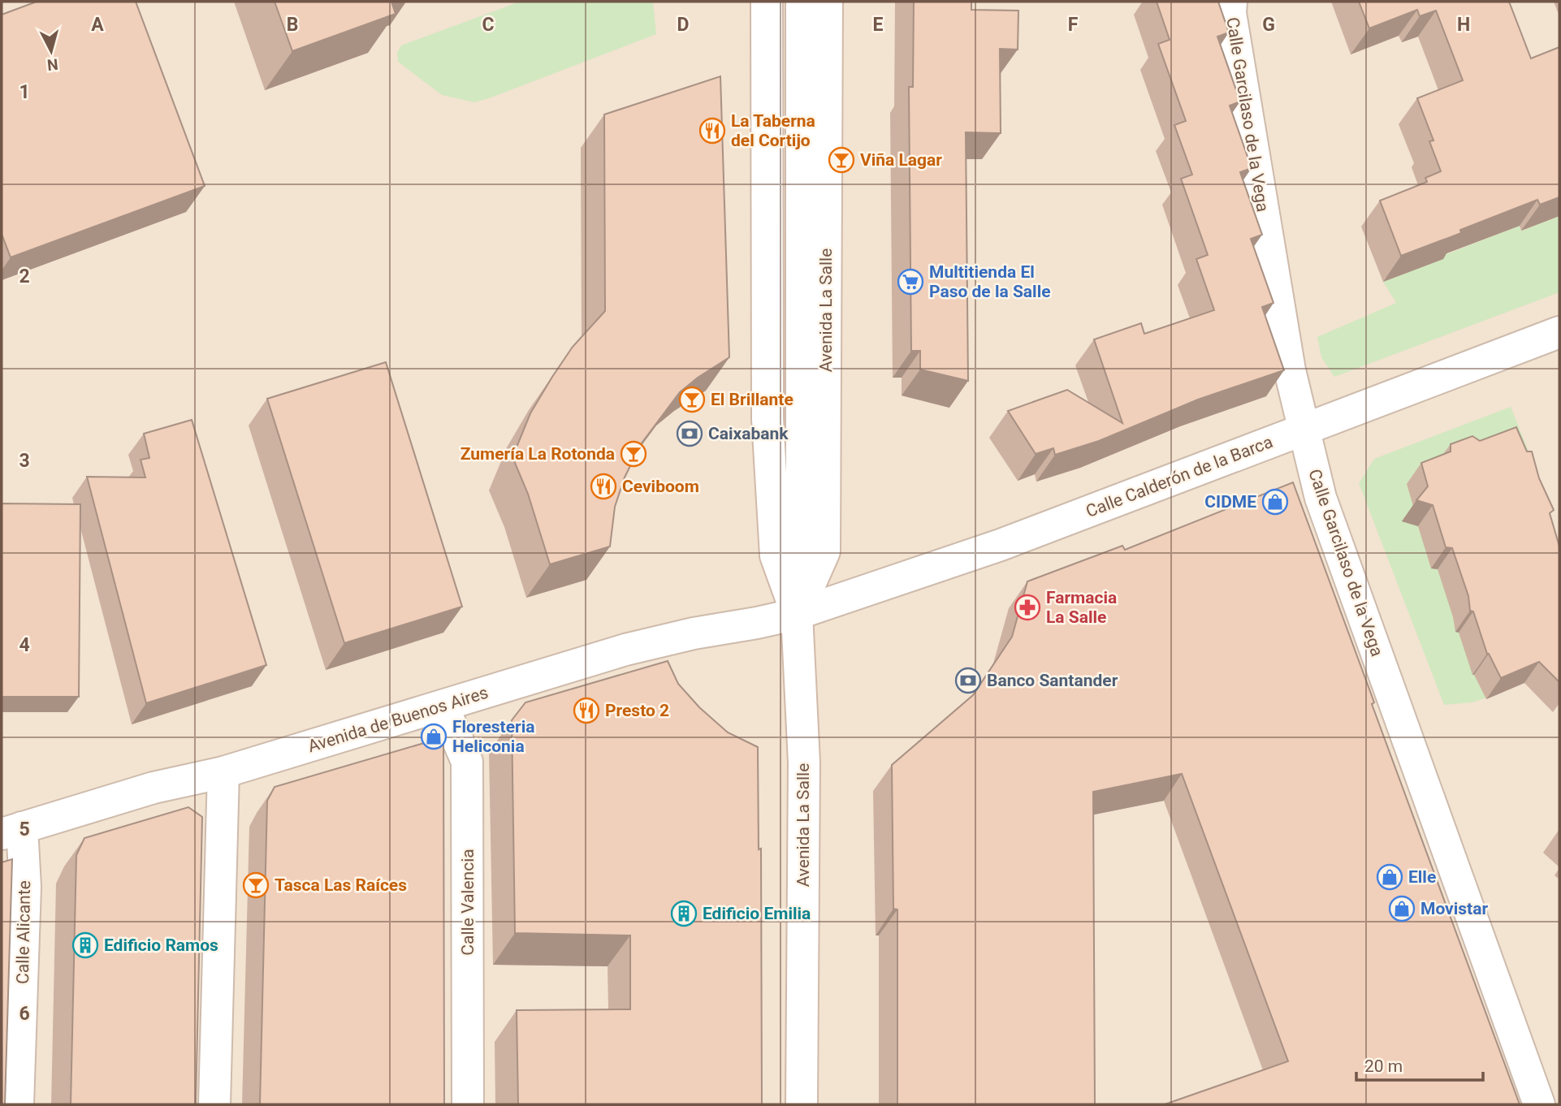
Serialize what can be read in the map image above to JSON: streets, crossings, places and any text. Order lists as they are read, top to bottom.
{
  "streets": {
    "street": [
      "Calle Garcilaso de la Vega",
      "Avenida La Salle",
      "Calle Calderón de la Barca",
      "Avenida de Buenos Aires",
      "Calle Valencia",
      "Calle Alicante"
    ]
  },
  "crossings": [
    ["Calle Garcilaso de la Vega", "Calle Calderón de la Barca"],
    ["Avenida La Salle", "Calle Calderón de la Barca"],
    ["Avenida La Salle", "Avenida de Buenos Aires"],
    ["Calle Calderón de la Barca", "Avenida de Buenos Aires"],
    ["Avenida de Buenos Aires", "Calle Valencia"],
    ["Avenida de Buenos Aires", "Calle Alicante"]
  ],
  "places": {
    "restaurant": ["La Taberna del Cortijo", "Ceviboom", "Presto 2"],
    "bar": [
      "Viña Lagar",
      "El Brillante",
      "Zumería La Rotonda",
      "Tasca Las Raíces"
    ],
    "supermarket": ["Multitienda El Paso de la Salle"],
    "bank": ["Caixabank", "Banco Santander"],
    "shop": [
      "CIDME",
      "Floresteria Heliconia",
      "Elle",
      "Movistar"
    ],
    "pharmacy": ["Farmacia La Salle"],
    "building": ["Edificio Emilia", "Edificio Ramos"]
  },
  "scale_bar": "20 m",
  "north": "bottom",
  "grid": {
    "columns": [
      "A",
      "B",
      "C",
      "D",
      "E",
      "F",
      "G",
      "H"
    ],
    "rows": [
      "1",
      "2",
      "3",
      "4",
      "5",
      "6"
    ]
  }
}
